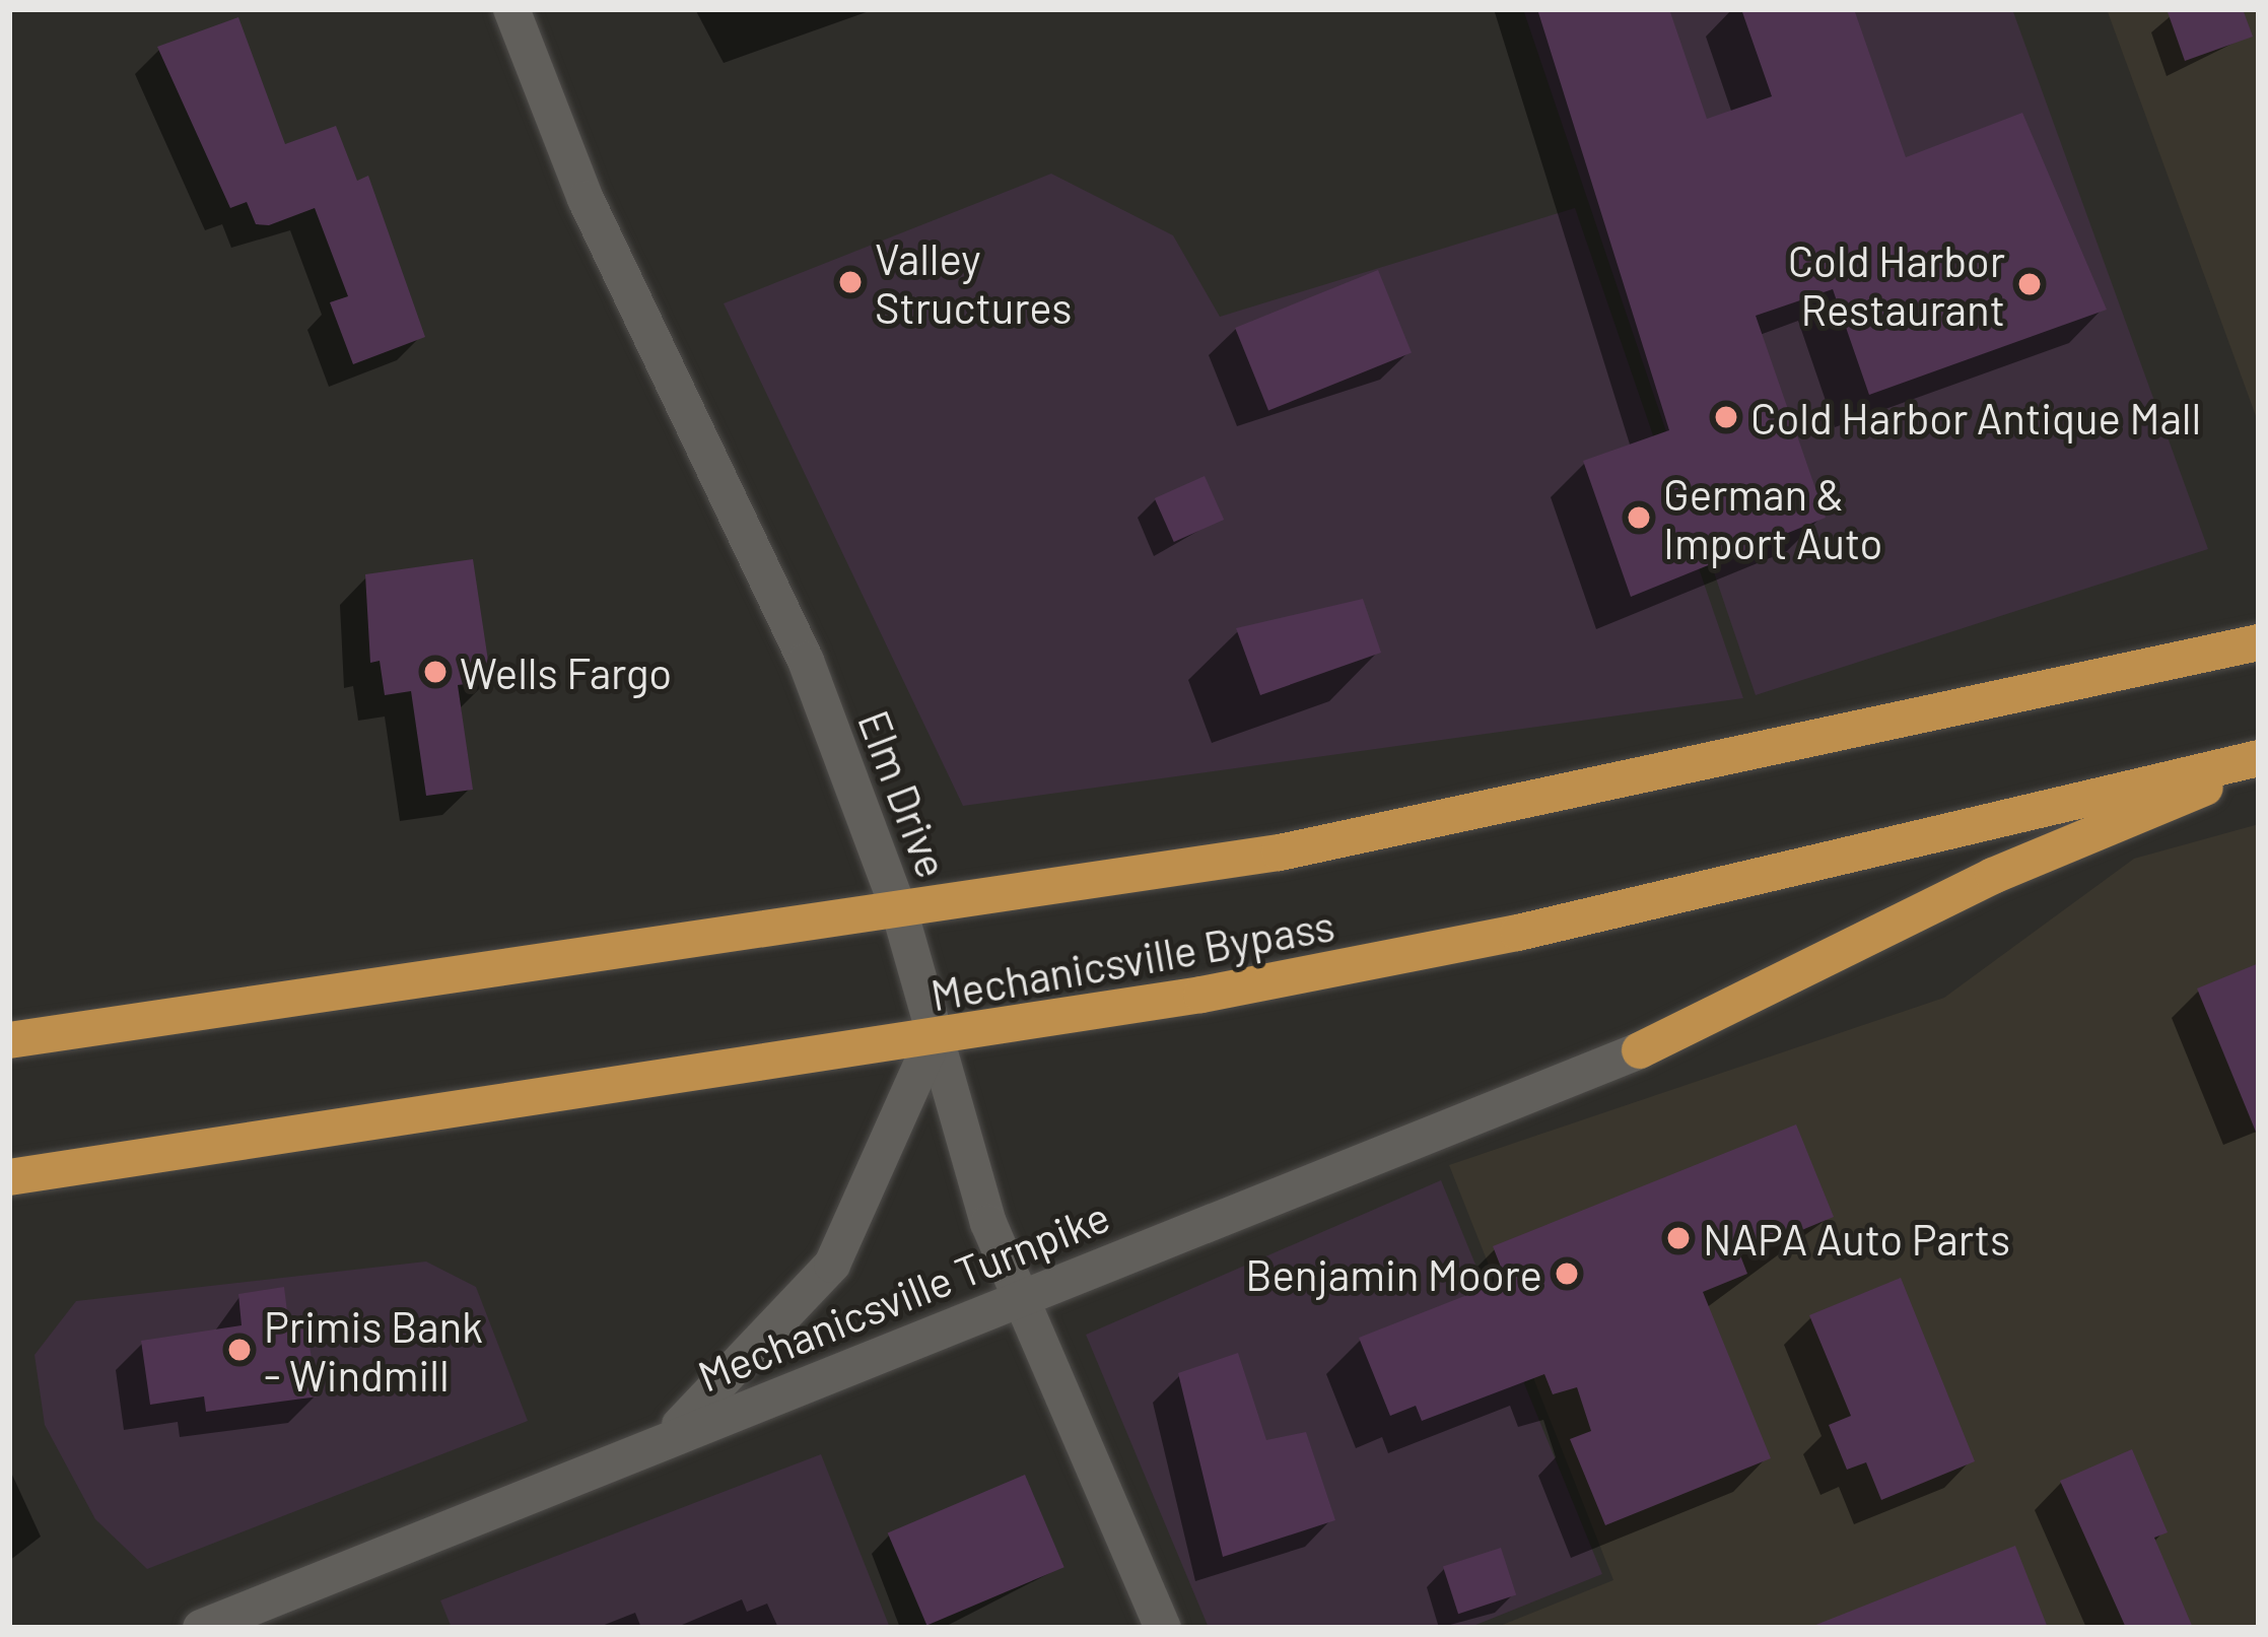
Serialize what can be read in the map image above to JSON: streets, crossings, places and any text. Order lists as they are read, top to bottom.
{
  "streets": {
    "highway": ["Mechanicsville Bypass"],
    "main road": ["Elm Drive", "Mechanicsville Turnpike"]
  },
  "crossings": [
    ["Elm Drive", "Mechanicsville Bypass"],
    ["Elm Drive", "Mechanicsville Turnpike"]
  ],
  "places": [
    "Valley Structures",
    "Cold Harbor Restaurant",
    "Cold Harbor Antique Mall",
    "German & Import Auto",
    "Wells Fargo",
    "NAPA Auto Parts",
    "Benjamin Moore",
    "Primis Bank - Windmill"
  ]
}
